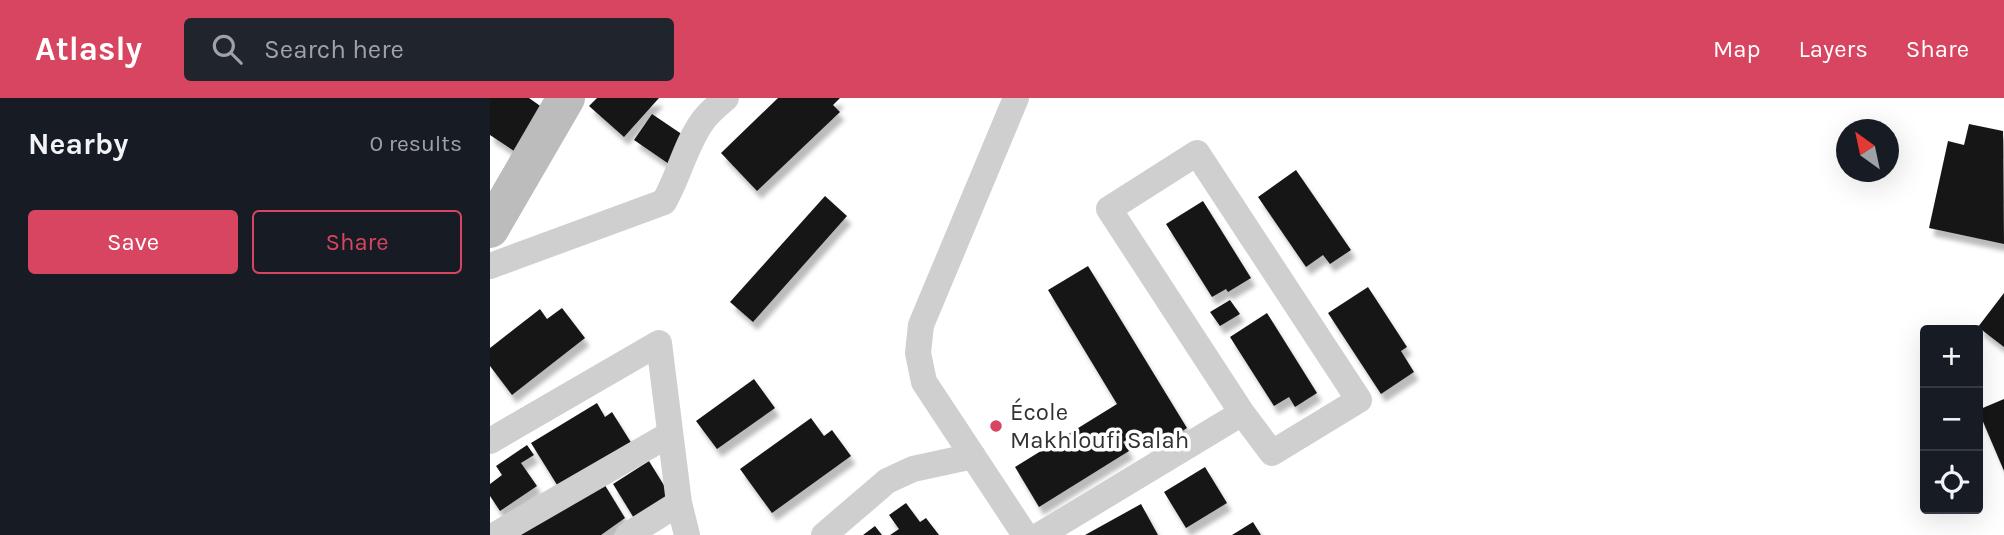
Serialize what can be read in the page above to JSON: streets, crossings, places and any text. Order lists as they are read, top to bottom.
{
  "places": ["École Makhloufi Salah"],
  "north": "top left",
  "page": {
    "header": "Atlasly",
    "search": "Search here",
    "nav": ["Map", "Layers", "Share"],
    "heading": ["Nearby", "0 results"],
    "buttons": ["Save", "Share"],
    "map_buttons": ["+", "−"]
  }
}
